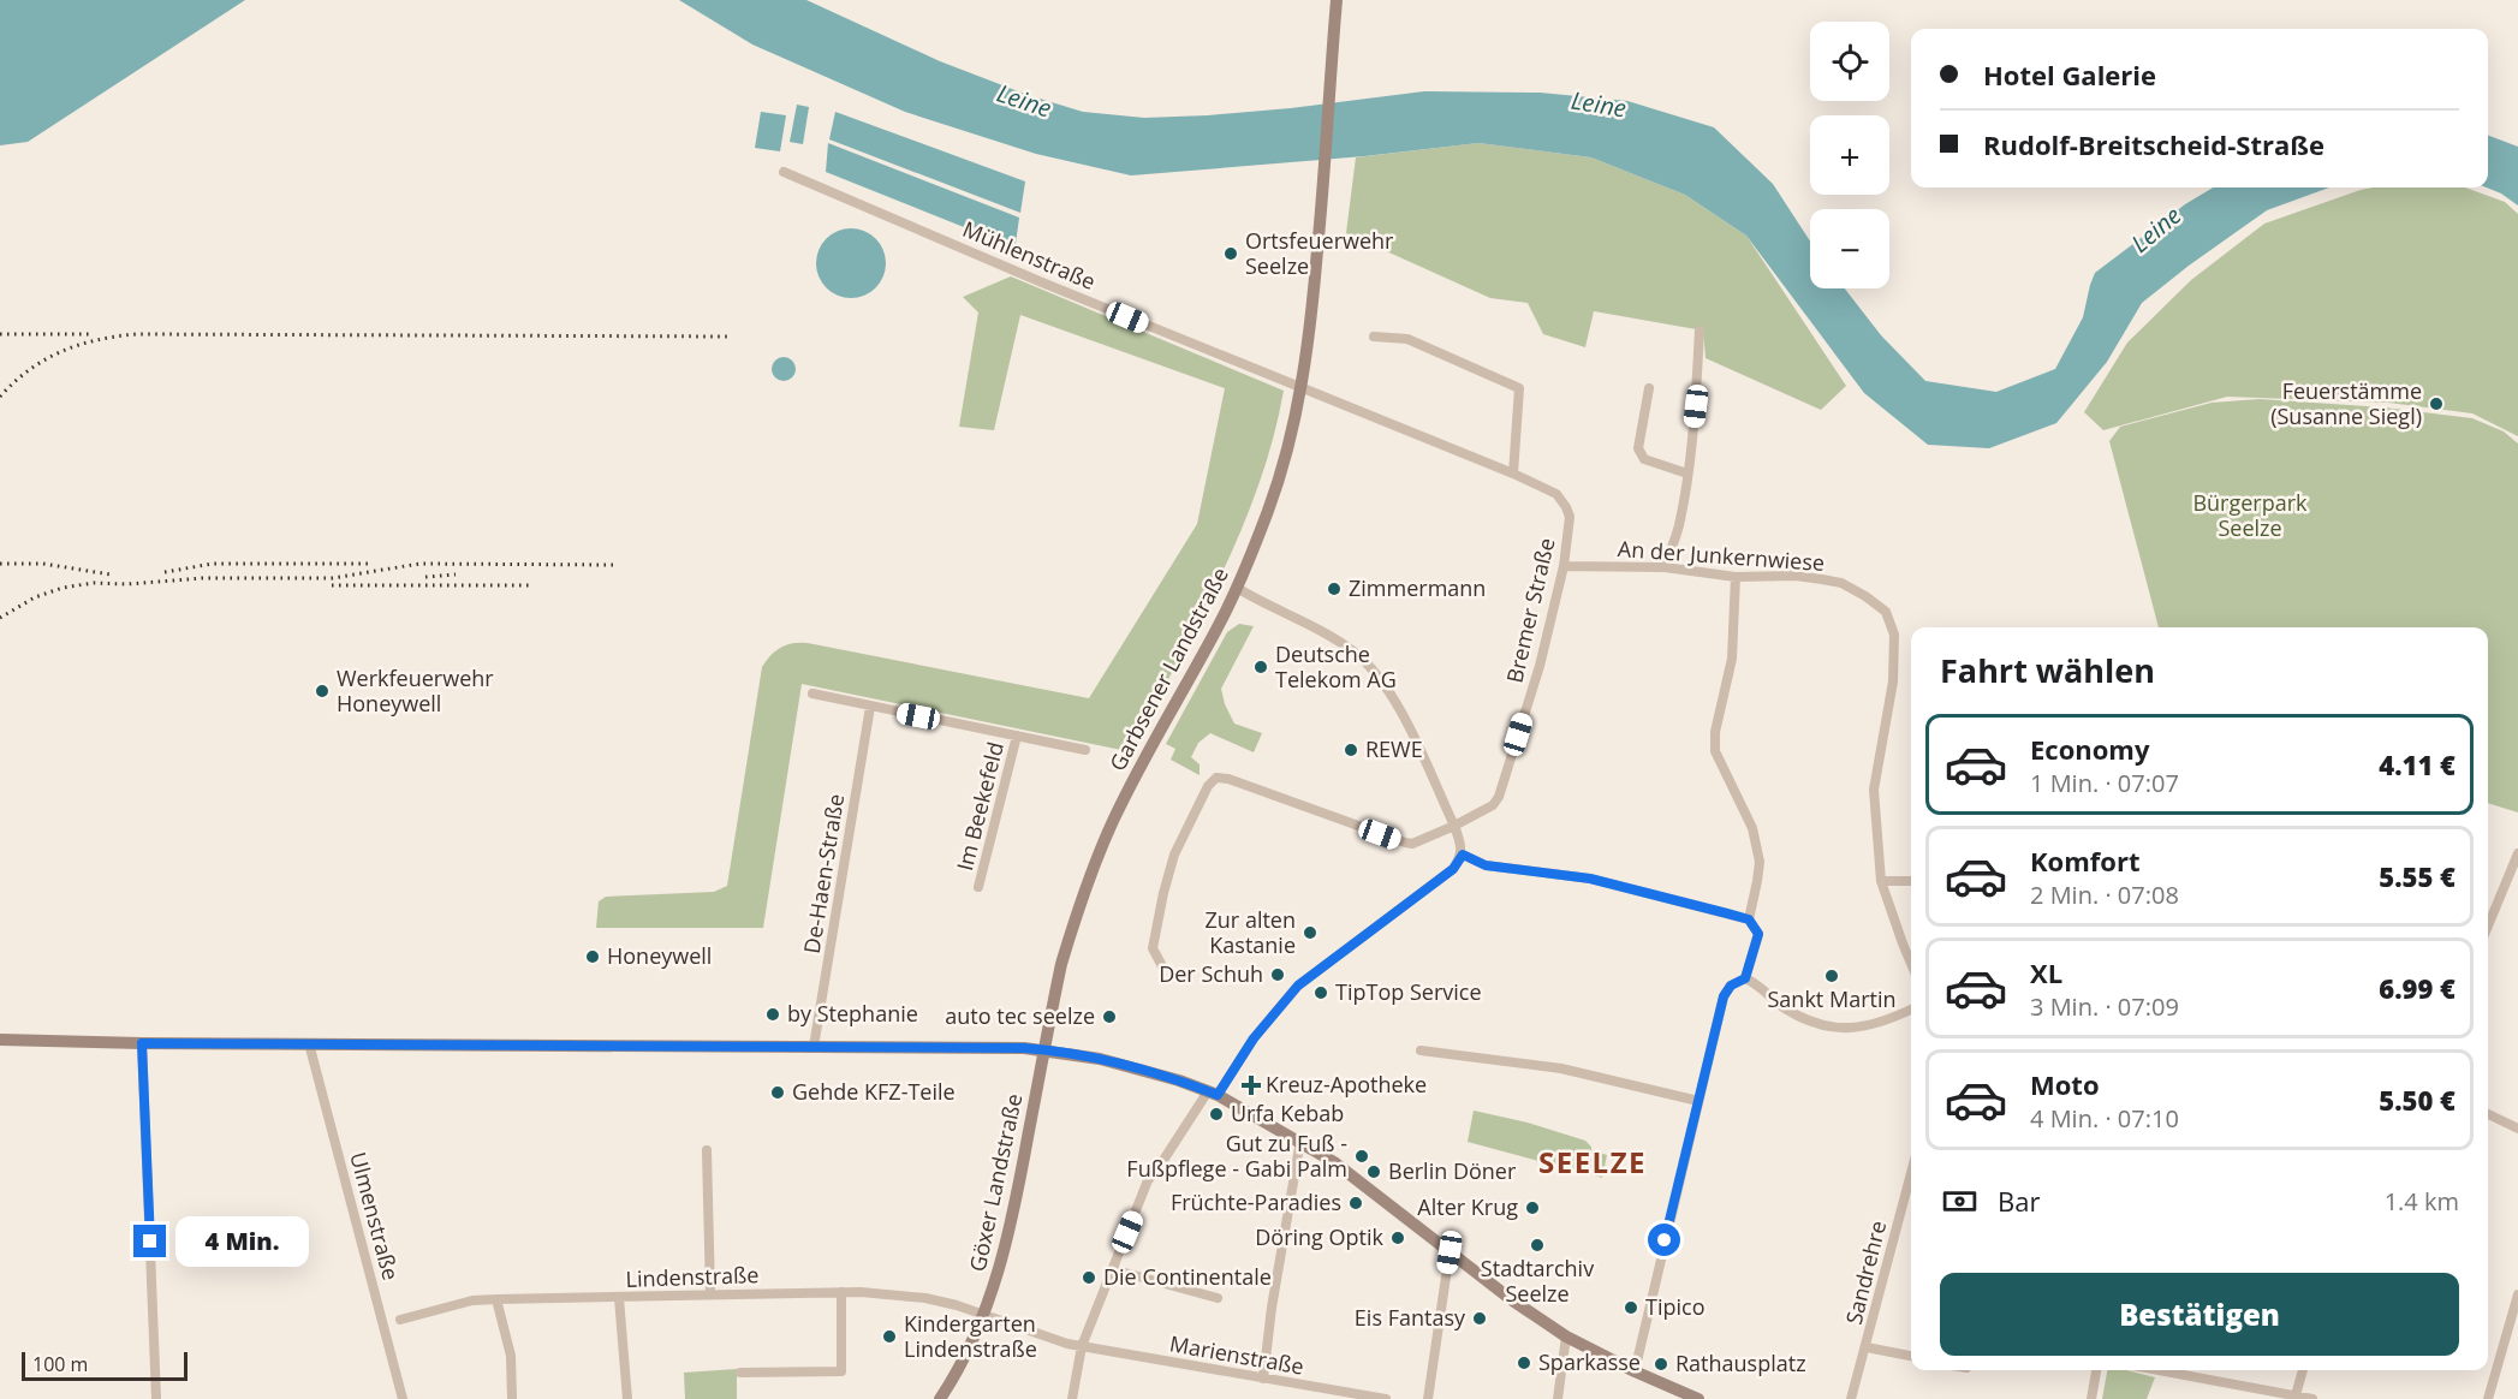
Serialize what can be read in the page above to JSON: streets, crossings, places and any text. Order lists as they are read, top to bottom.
{
  "streets": {
    "street": [
      "Mühlenstraße",
      "An der Junkernwiese",
      "Bremer Straße",
      "Garbsener Landstraße",
      "Im Beekefeld",
      "De-Haen-Straße",
      "Göxer Landstraße",
      "Ulmenstraße",
      "Sandrehre",
      "Lindenstraße",
      "Marienstraße"
    ]
  },
  "crossings": [
    ["Mühlenstraße", "Bremer Straße"],
    ["Mühlenstraße", "Garbsener Landstraße"],
    ["An der Junkernwiese", "Bremer Straße"],
    ["Bremer Straße", "Garbsener Landstraße"],
    ["Garbsener Landstraße", "Göxer Landstraße"],
    ["Im Beekefeld", "De-Haen-Straße"],
    ["Göxer Landstraße", "Lindenstraße"],
    ["Göxer Landstraße", "Marienstraße"],
    ["Lindenstraße", "Marienstraße"]
  ],
  "districts": ["SEELZE"],
  "water": ["Leine"],
  "parks": ["Bürgerpark Seelze"],
  "places": {
    "other": [
      "Ortsfeuerwehr Seelze",
      "Feuerstämme (Susanne Siegl)",
      "Zimmermann",
      "Deutsche Telekom AG",
      "Werkfeuerwehr Honeywell",
      "REWE",
      "Zur alten Kastanie",
      "Honeywell",
      "Der Schuh",
      "Sankt Martin",
      "TipTop Service",
      "by Stephanie",
      "auto tec seelze",
      "Gehde KFZ-Teile",
      "Urfa Kebab",
      "Gut zu Fuß - Fußpflege - Gabi Palm",
      "Berlin Döner",
      "Früchte-Paradies",
      "Alter Krug",
      "Döring Optik",
      "Stadtarchiv Seelze",
      "Die Continentale",
      "Tipico",
      "Eis Fantasy",
      "Kindergarten Lindenstraße",
      "Sparkasse",
      "Rathausplatz"
    ],
    "health": ["Kreuz-Apotheke"]
  },
  "scale_bar": "100 m",
  "page": {
    "map_buttons": ["+", "−"],
    "banner": ["Hotel Galerie", "Rudolf-Breitscheid-Straße"],
    "heading": "Fahrt wählen",
    "list": [
      {
        "name": "Economy",
        "note": "1 Min. · 07:07",
        "value": "4.11 €"
      },
      {
        "name": "Komfort",
        "note": "2 Min. · 07:08",
        "value": "5.55 €"
      },
      {
        "name": "XL",
        "note": "3 Min. · 07:09",
        "value": "6.99 €"
      },
      {
        "name": "Moto",
        "note": "4 Min. · 07:10",
        "value": "5.50 €"
      }
    ],
    "pay": ["Bar", "1.4 km"],
    "bubble": "4 Min.",
    "buttons": "Bestätigen",
    "scale": "100 m"
  }
}
